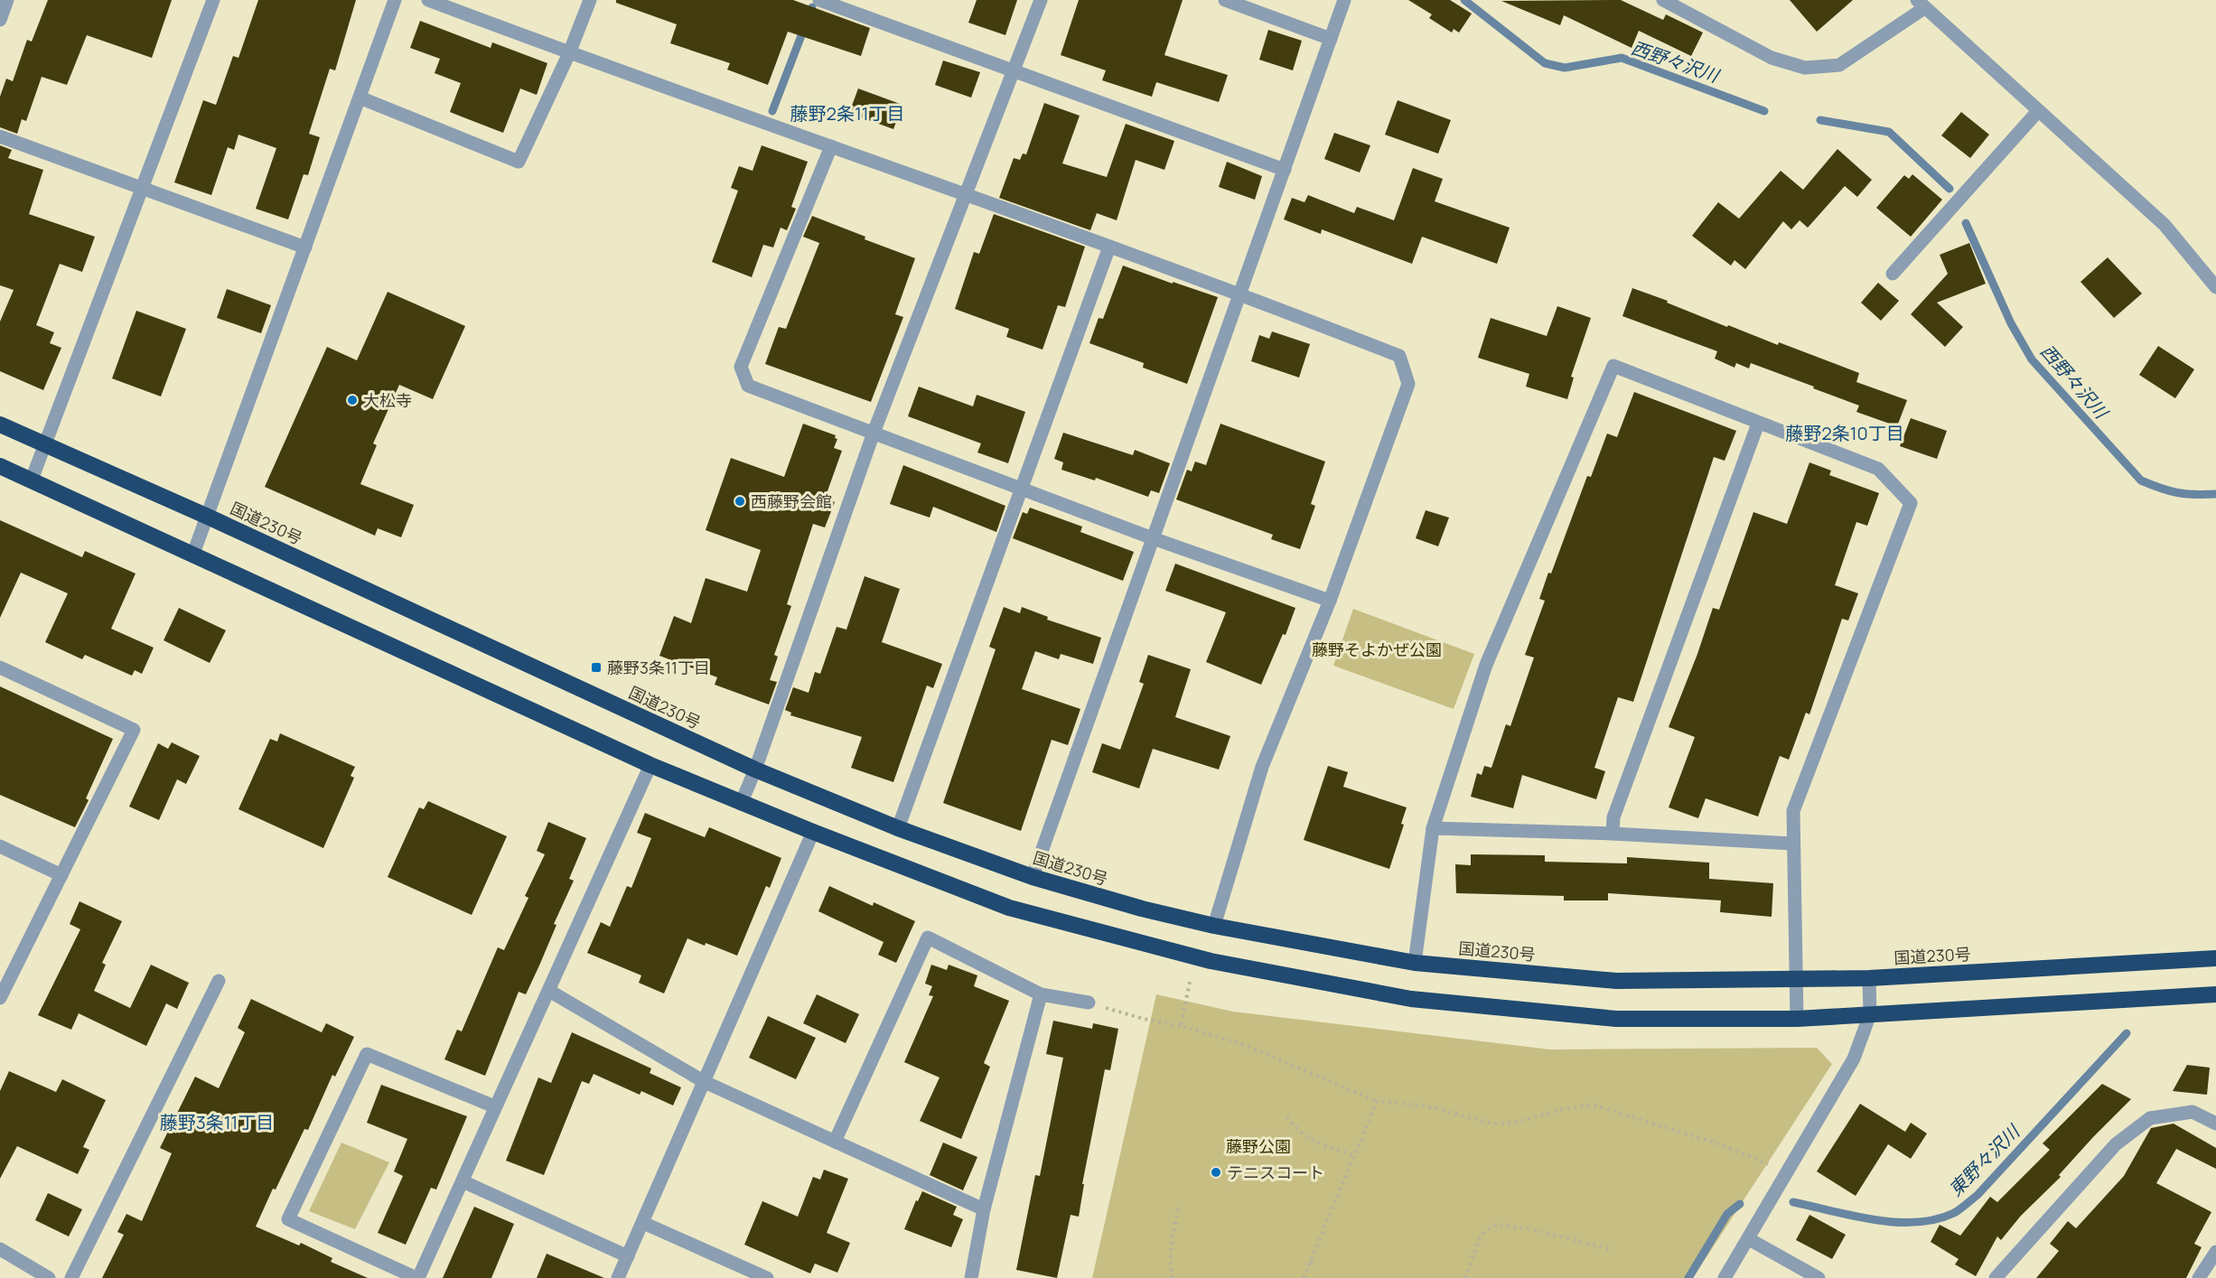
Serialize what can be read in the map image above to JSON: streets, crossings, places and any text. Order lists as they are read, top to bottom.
{
  "streets": {
    "highway": ["国道230号"]
  },
  "districts": ["藤野2条11丁目", "藤野2条10丁目", "藤野3条11丁目"],
  "water": ["西野々沢川", "東野々沢川"],
  "parks": ["藤野そよかぜ公園", "藤野公園"],
  "places": {
    "other": ["大松寺", "西藤野会館", "テニスコート"],
    "transit": ["藤野3条11丁目"]
  }
}
